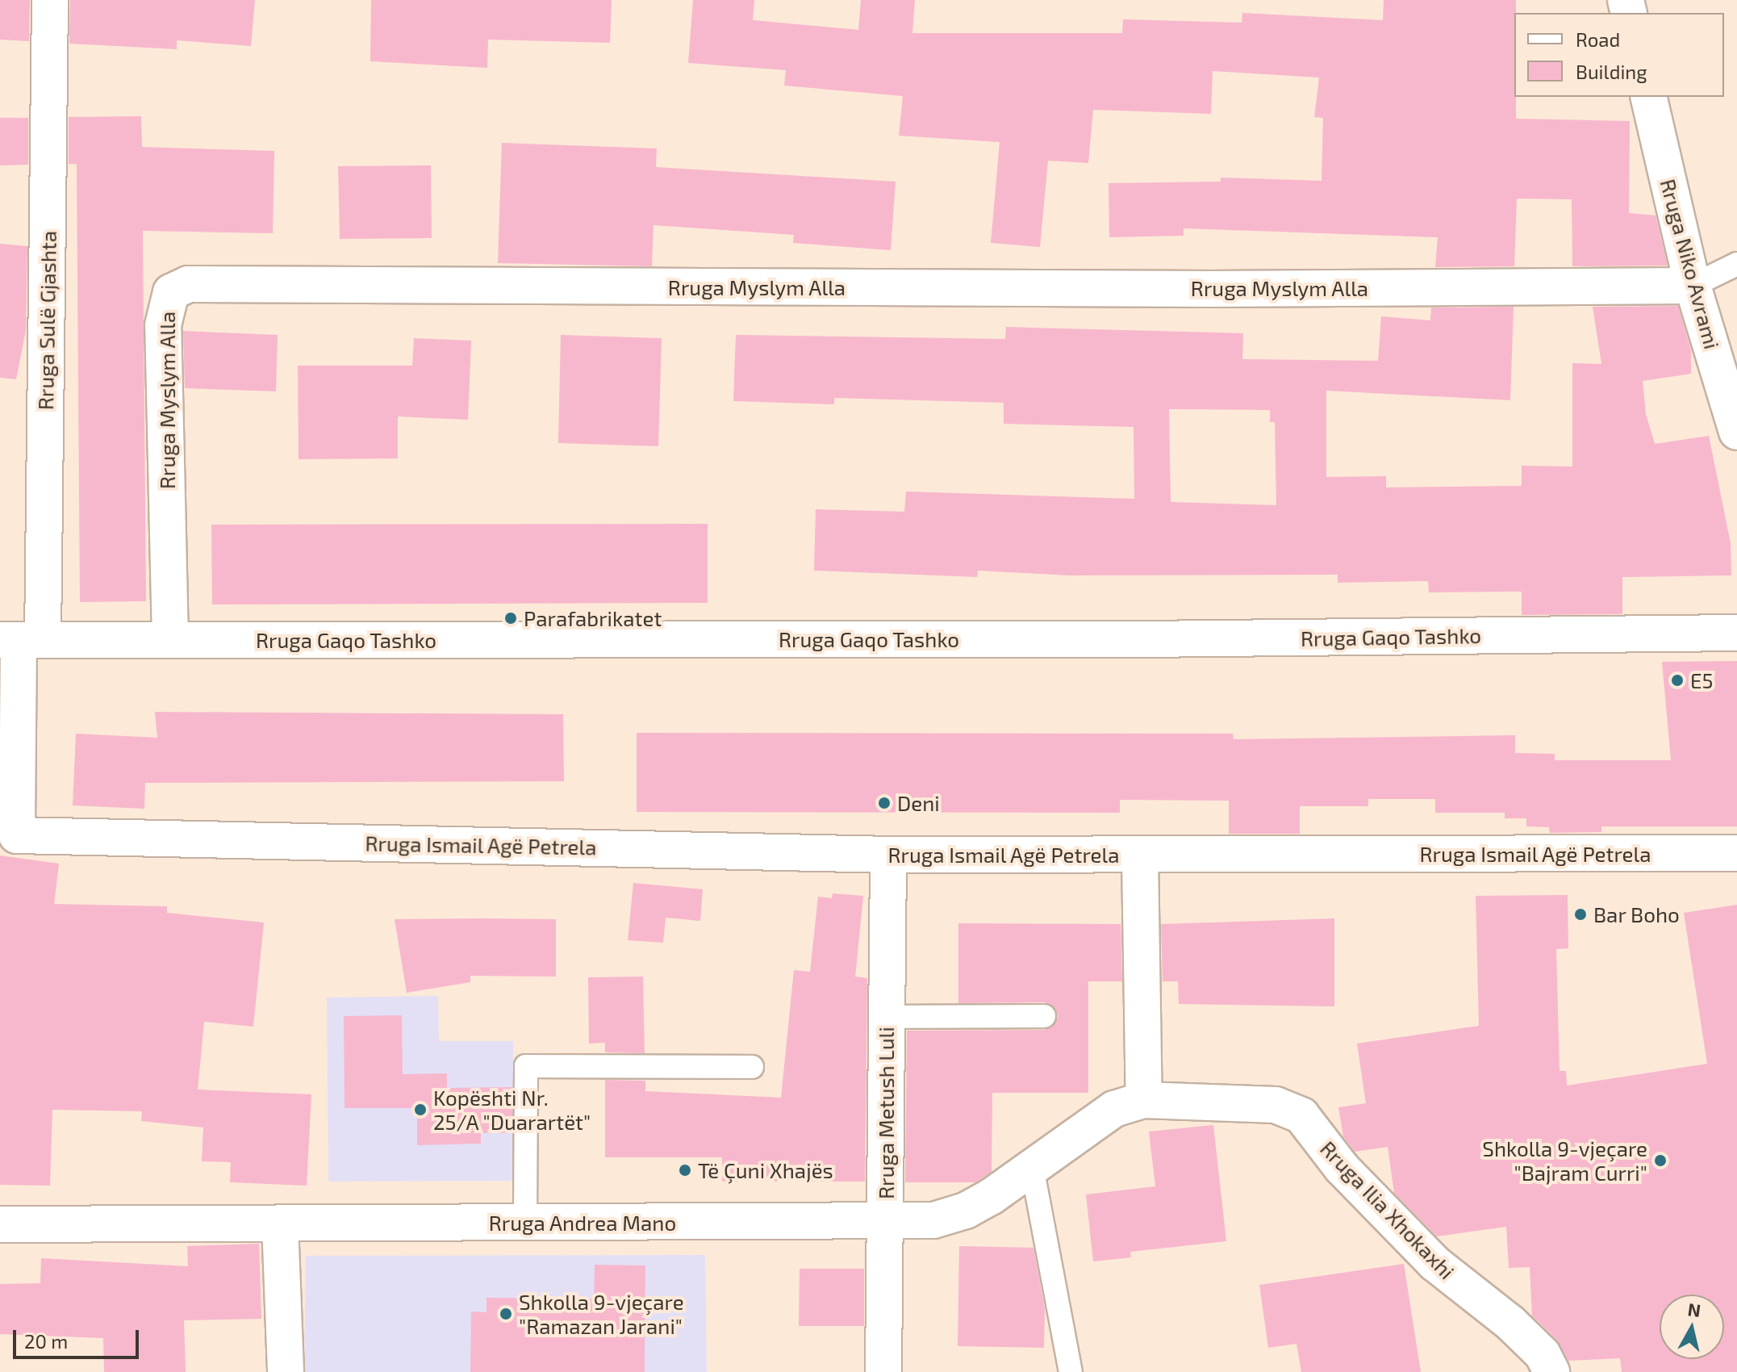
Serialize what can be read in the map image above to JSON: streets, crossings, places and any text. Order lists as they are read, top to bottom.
{
  "streets": {
    "street": [
      "Rruga Niko Avrami",
      "Rruga Myslym Alla",
      "Rruga Sulë Gjashta",
      "Rruga Gaqo Tashko",
      "Rruga Ismail Agë Petrela",
      "Rruga Metush Luli",
      "Rruga Ilia Xhokaxhi",
      "Rruga Andrea Mano"
    ]
  },
  "crossings": [
    ["Rruga Niko Avrami", "Rruga Myslym Alla"],
    ["Rruga Myslym Alla", "Rruga Gaqo Tashko"],
    ["Rruga Sulë Gjashta", "Rruga Gaqo Tashko"],
    ["Rruga Sulë Gjashta", "Rruga Ismail Agë Petrela"],
    ["Rruga Gaqo Tashko", "Rruga Ismail Agë Petrela"],
    ["Rruga Ismail Agë Petrela", "Rruga Metush Luli"],
    ["Rruga Ismail Agë Petrela", "Rruga Ilia Xhokaxhi"],
    ["Rruga Metush Luli", "Rruga Ilia Xhokaxhi"],
    ["Rruga Metush Luli", "Rruga Andrea Mano"],
    ["Rruga Ilia Xhokaxhi", "Rruga Andrea Mano"]
  ],
  "places": [
    "Parafabrikatet",
    "E5",
    "Deni",
    "Bar Boho",
    "Kopështi Nr. 25/A \"Duarartët\"",
    "Shkolla 9-vjeçare \"Bajram Curri\"",
    "Të Çuni Xhajës",
    "Shkolla 9-vjeçare \"Ramazan Jarani\""
  ],
  "legend": ["Road", "Building"],
  "scale_bar": "20 m",
  "north": "top"
}
